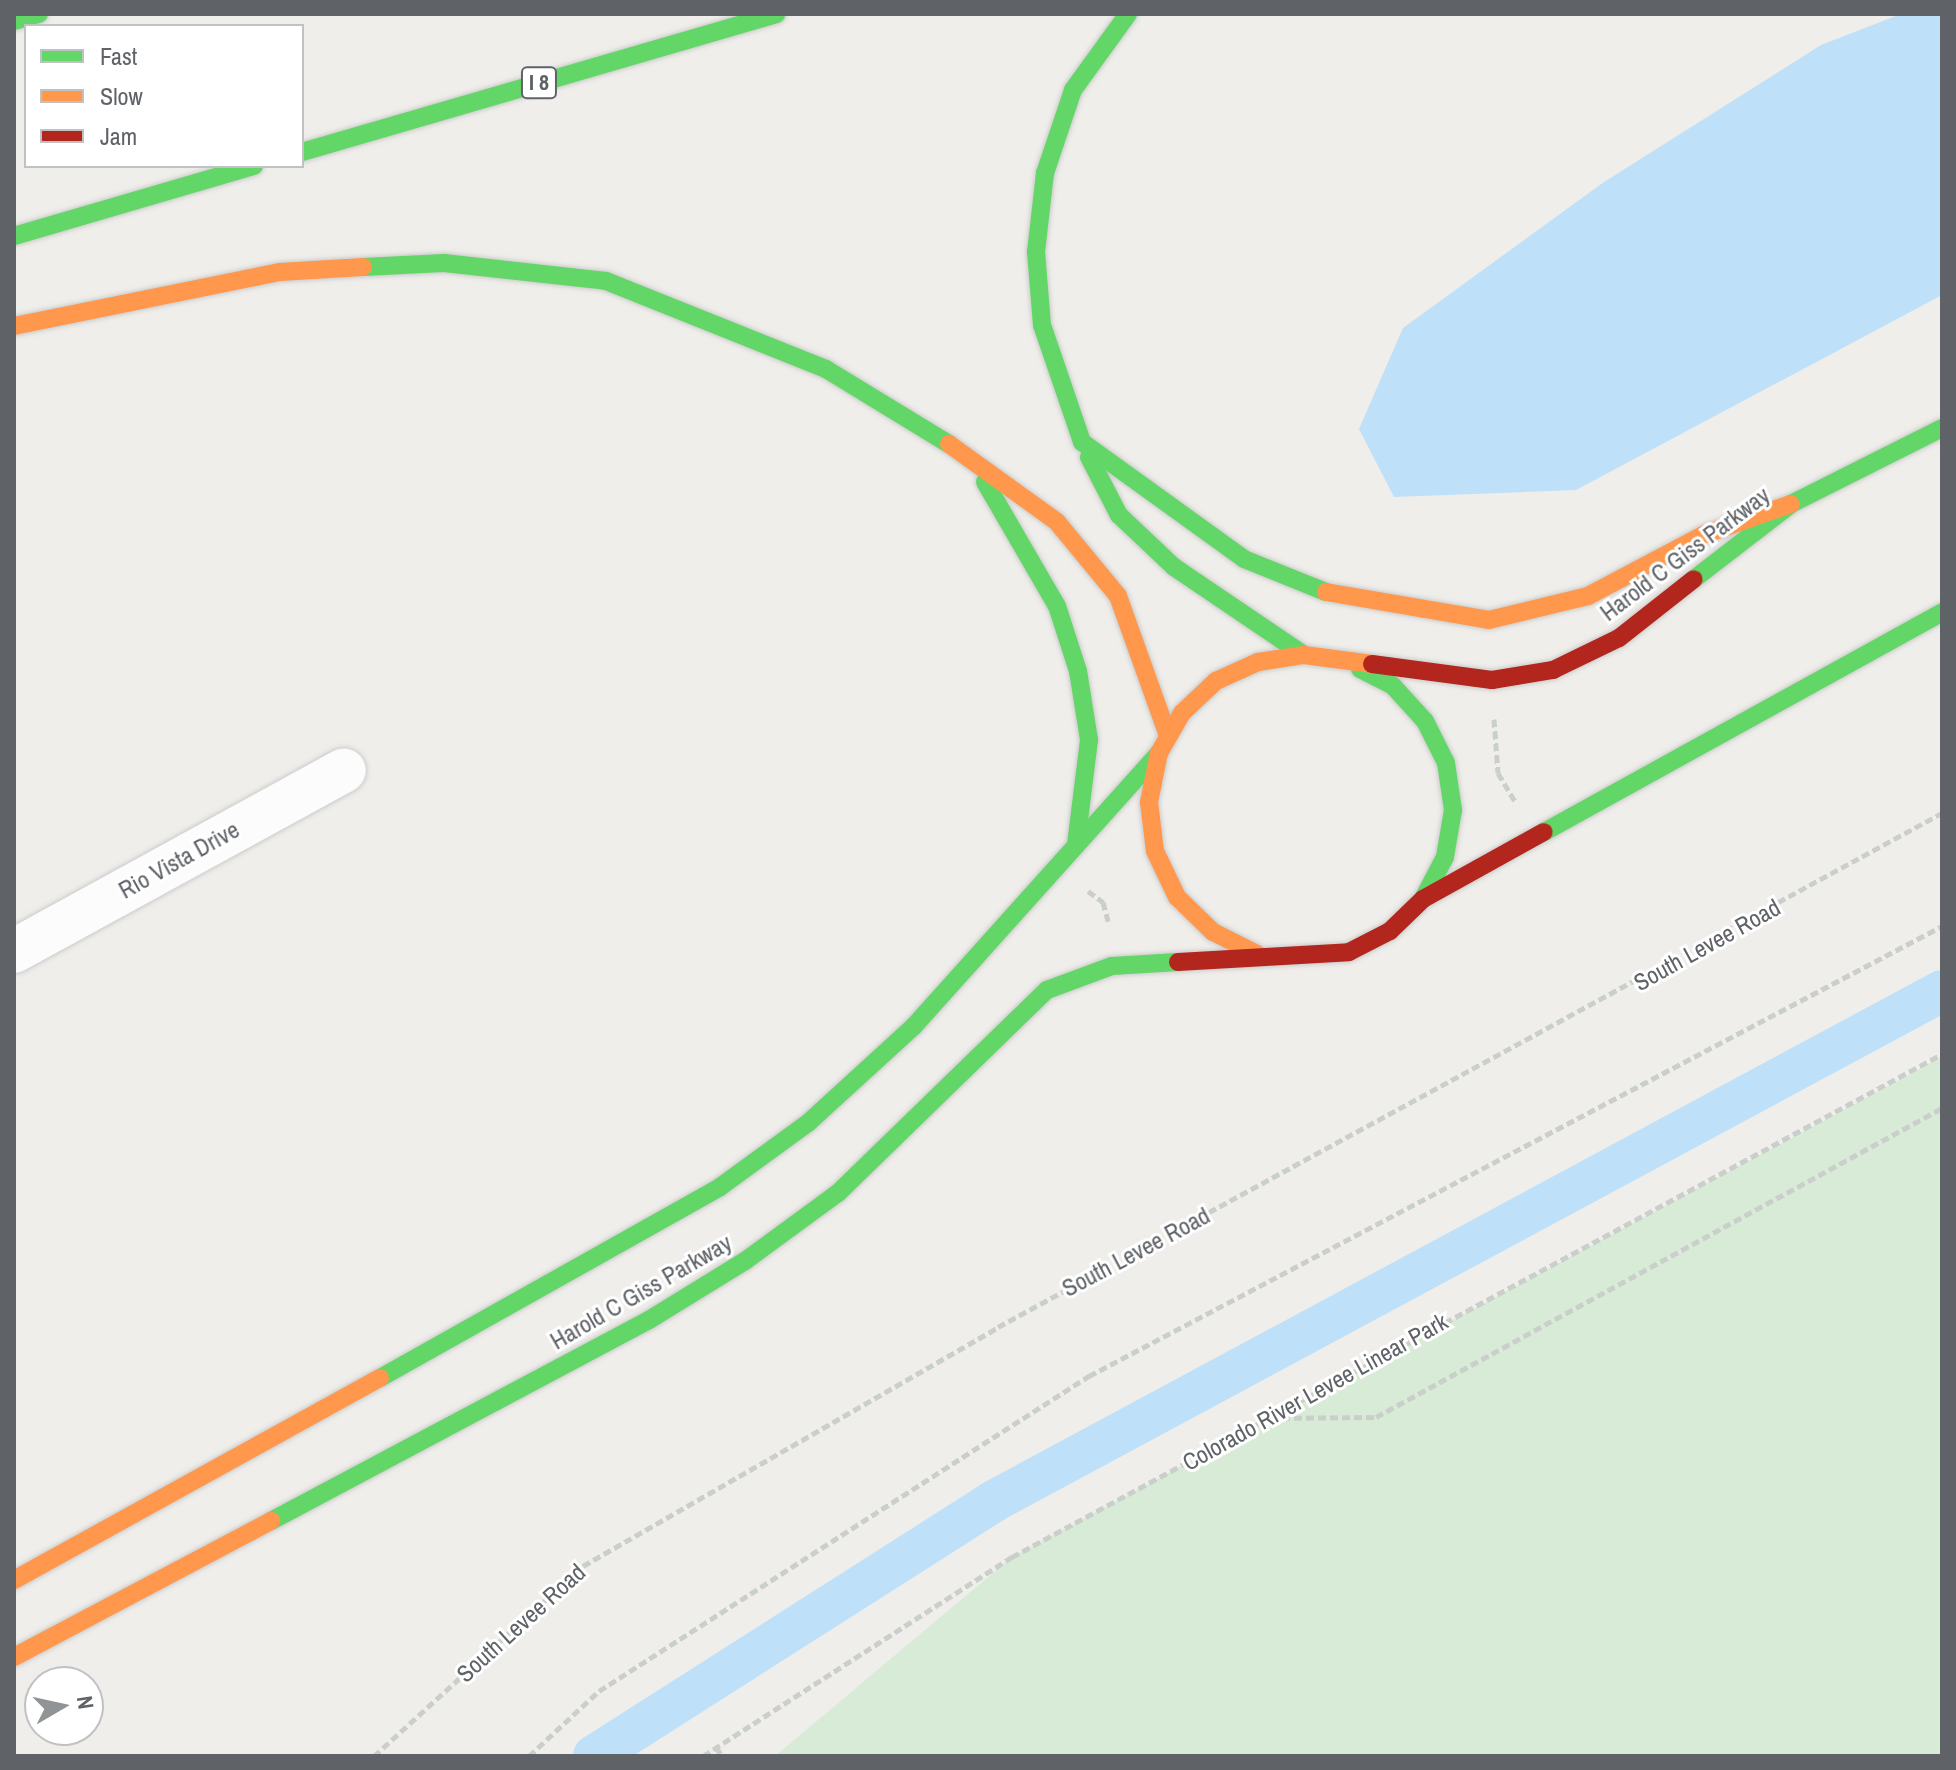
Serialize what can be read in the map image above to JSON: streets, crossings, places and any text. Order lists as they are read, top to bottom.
{
  "streets": {
    "main road": ["I 8", "Harold C Giss Parkway"],
    "street": ["Rio Vista Drive"],
    "path": ["South Levee Road", "Colorado River Levee Linear Park"]
  },
  "legend": ["Fast", "Slow", "Jam"],
  "north": "right"
}
